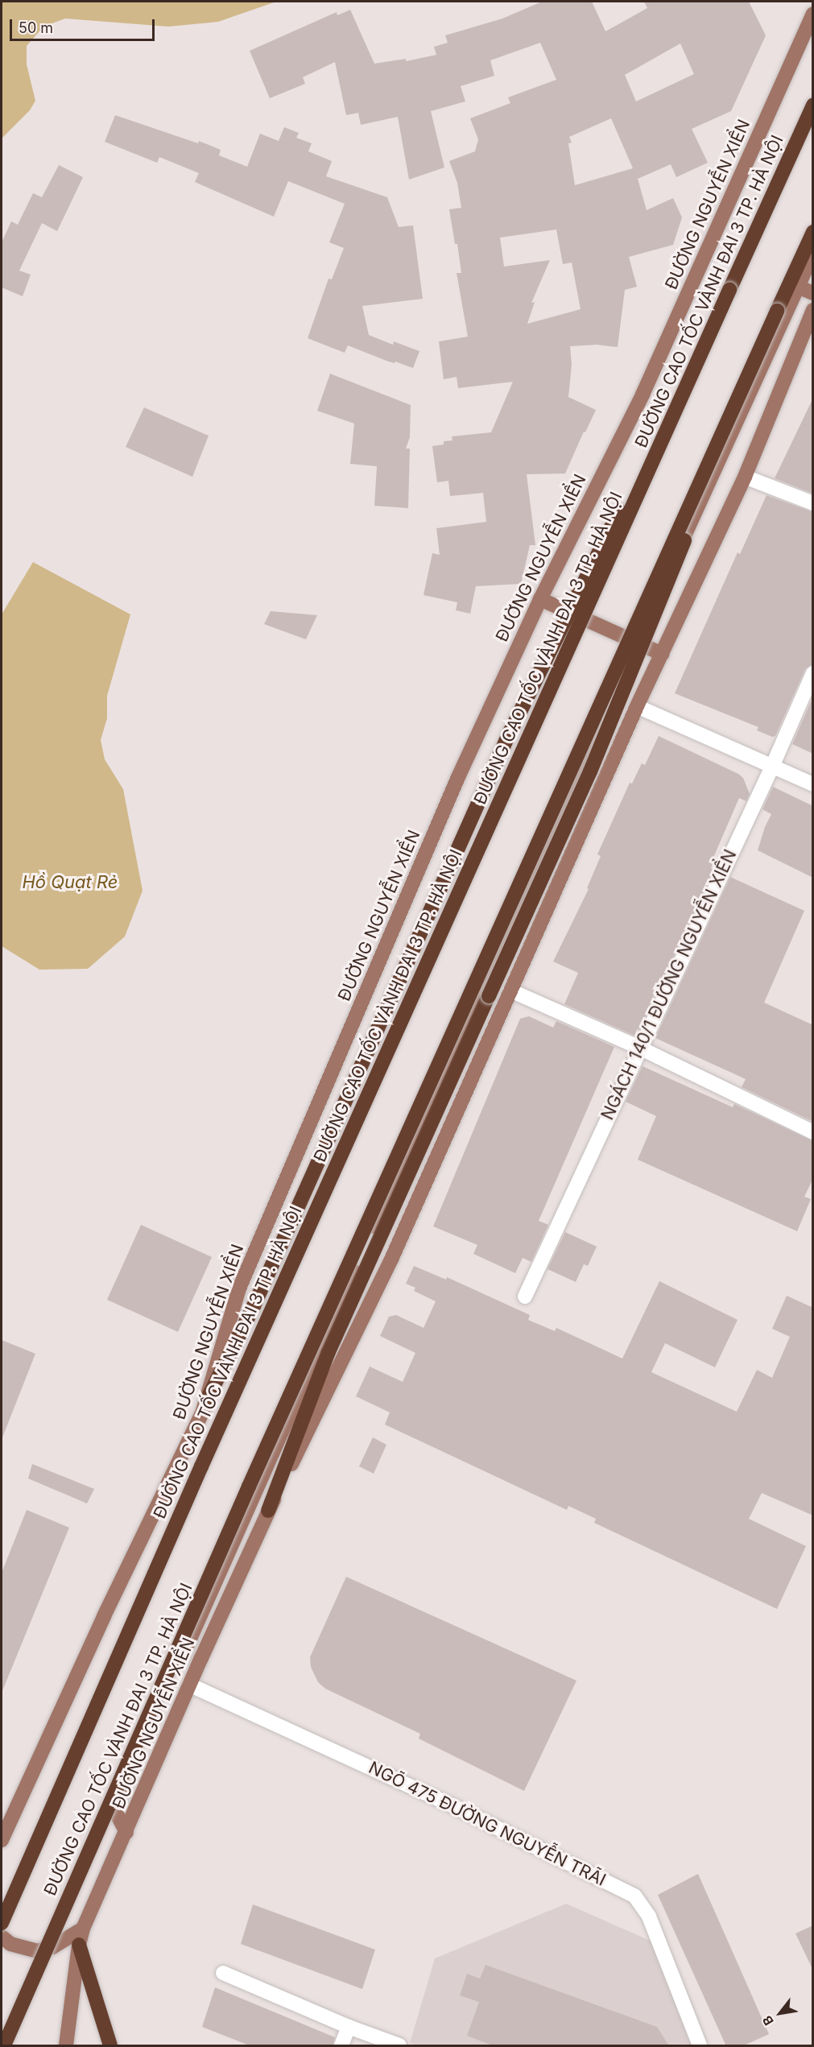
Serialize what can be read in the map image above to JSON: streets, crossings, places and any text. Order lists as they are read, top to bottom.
{
  "streets": {
    "highway": ["ĐƯỜNG CAO TỐC VÀNH ĐAI 3 TP. HÀ NỘI"],
    "main road": ["ĐƯỜNG NGUYỄN XIỂN"],
    "street": ["NGÁCH 140/1 ĐƯỜNG NGUYỄN XIỂN", "NGÕ 475 ĐƯỜNG NGUYỄN TRÃI"]
  },
  "crossings": [
    ["ĐƯỜNG NGUYỄN XIỂN", "NGÕ 475 ĐƯỜNG NGUYỄN TRÃI"]
  ],
  "water": ["Hồ Quạt Rẻ"],
  "scale_bar": "50 m",
  "north": "bottom left"
}
